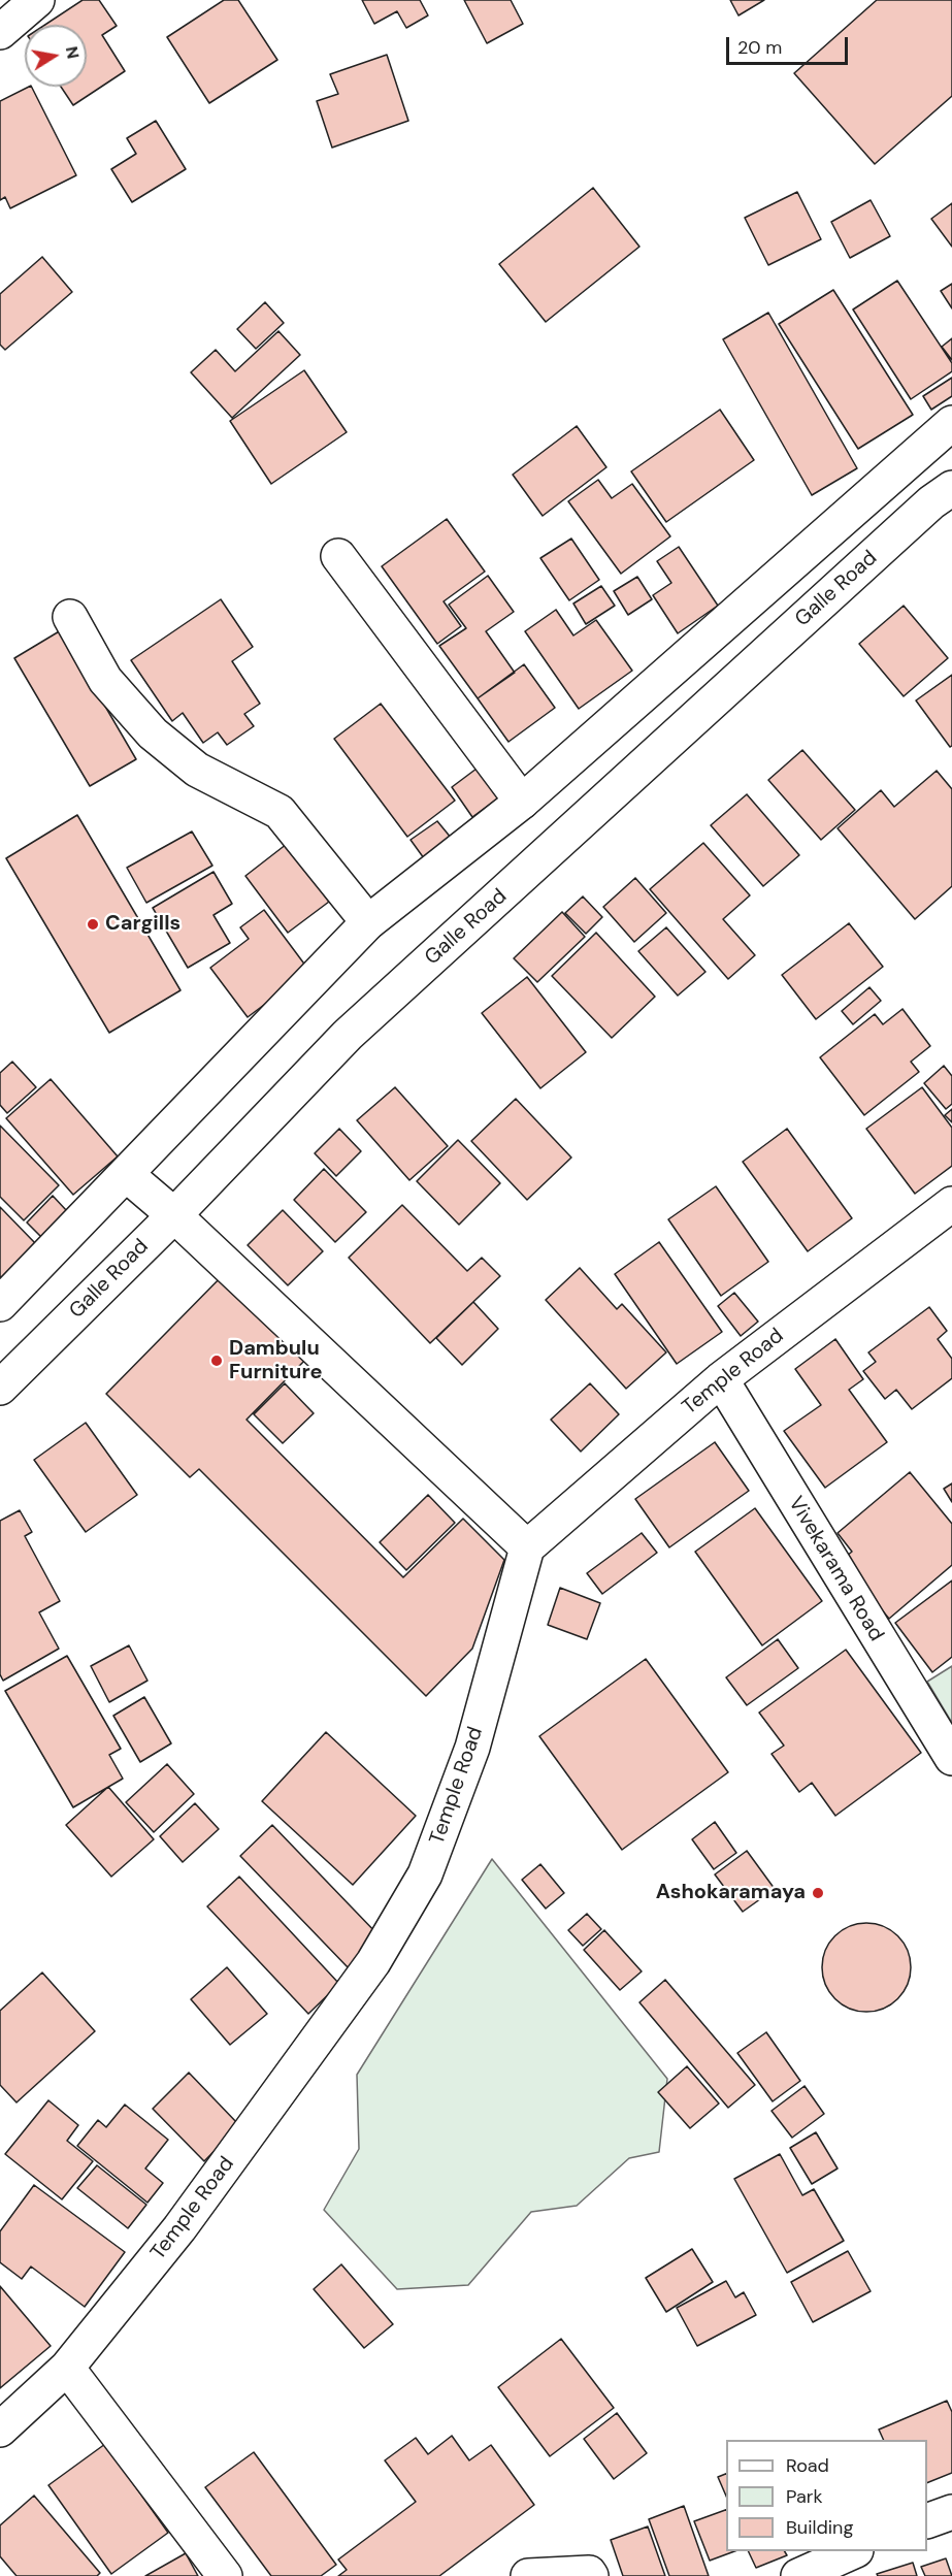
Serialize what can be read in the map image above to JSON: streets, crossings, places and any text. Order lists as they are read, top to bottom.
{
  "streets": {
    "main road": ["Galle Road", "Temple Road", "Vivekarama Road"]
  },
  "crossings": [
    ["Temple Road", "Vivekarama Road"]
  ],
  "places": ["Cargills", "Dambulu Furniture", "Ashokaramaya"],
  "legend": ["Road", "Park", "Building"],
  "scale_bar": "20 m",
  "north": "right"
}
